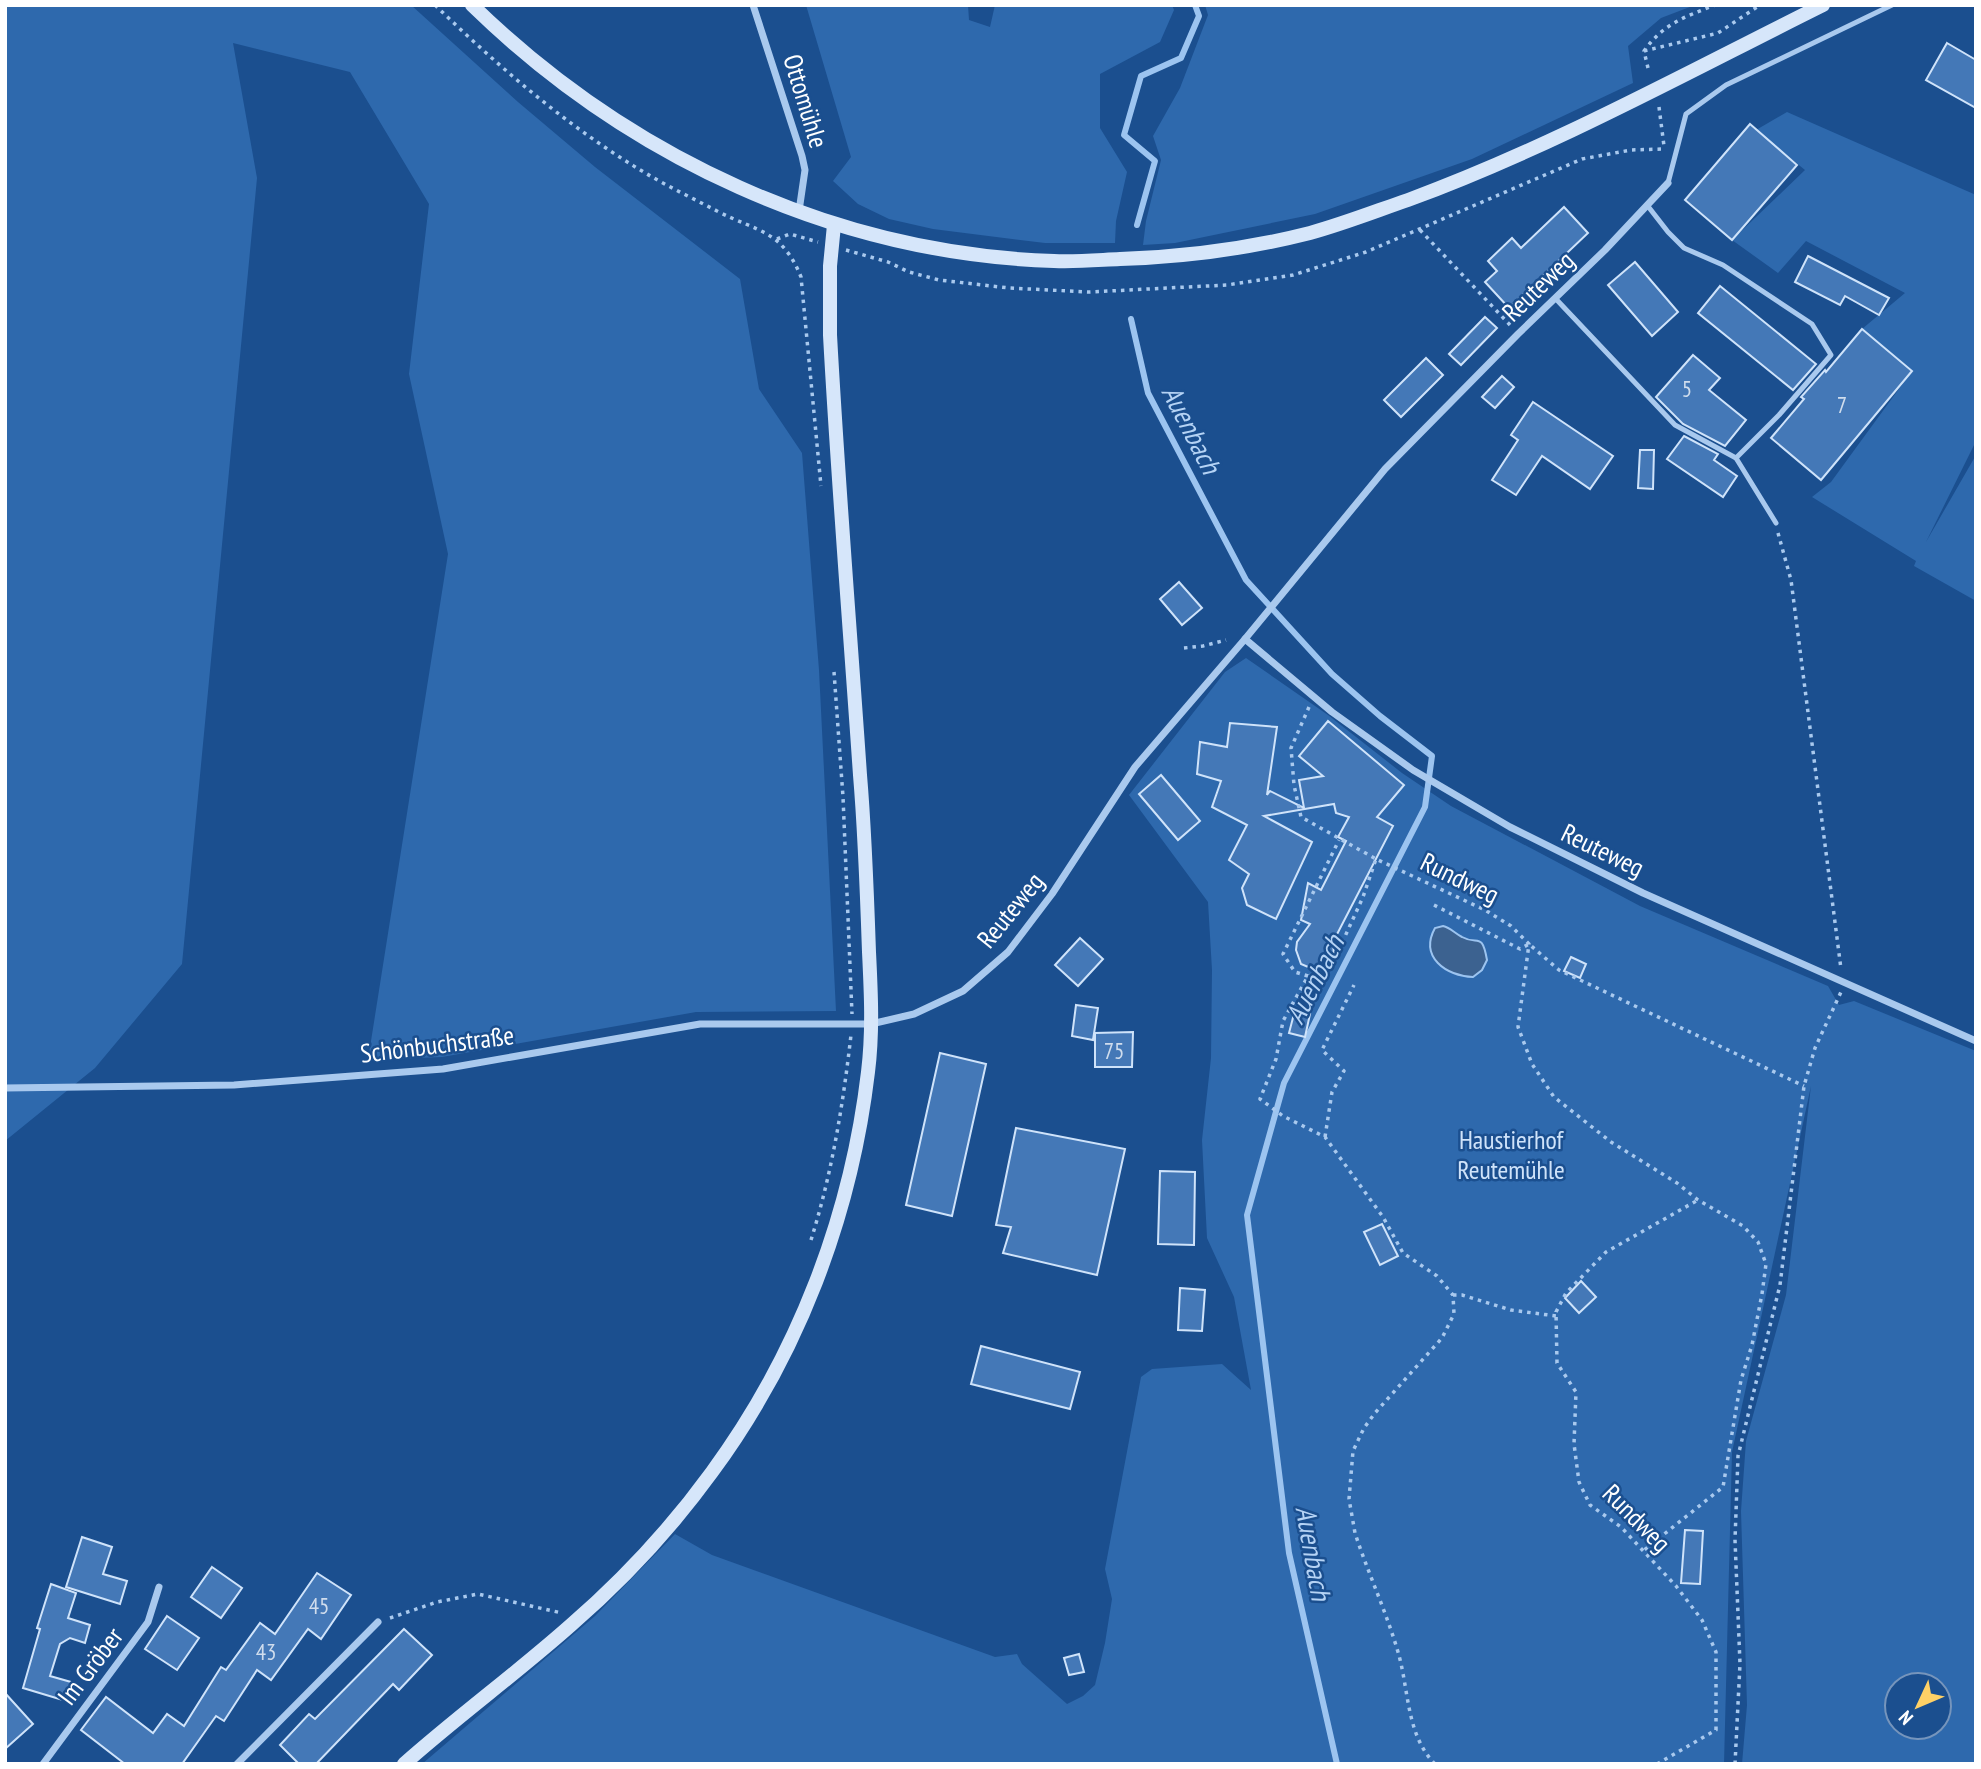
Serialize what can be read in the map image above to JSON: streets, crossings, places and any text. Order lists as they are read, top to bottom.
{
  "streets": {
    "street": [
      "Ottomühle",
      "Reuteweg",
      "Schönbuchstraße",
      "Im Gröber"
    ],
    "path": ["Rundweg"]
  },
  "crossings": [
    ["Reuteweg", "Rundweg"],
    ["Reuteweg", "Schönbuchstraße"]
  ],
  "water": ["Auenbach"],
  "parks": ["Haustierhof Reutemühle"],
  "house_numbers": [
    "5",
    "7",
    "75",
    "45",
    "43"
  ],
  "north": "bottom left"
}
